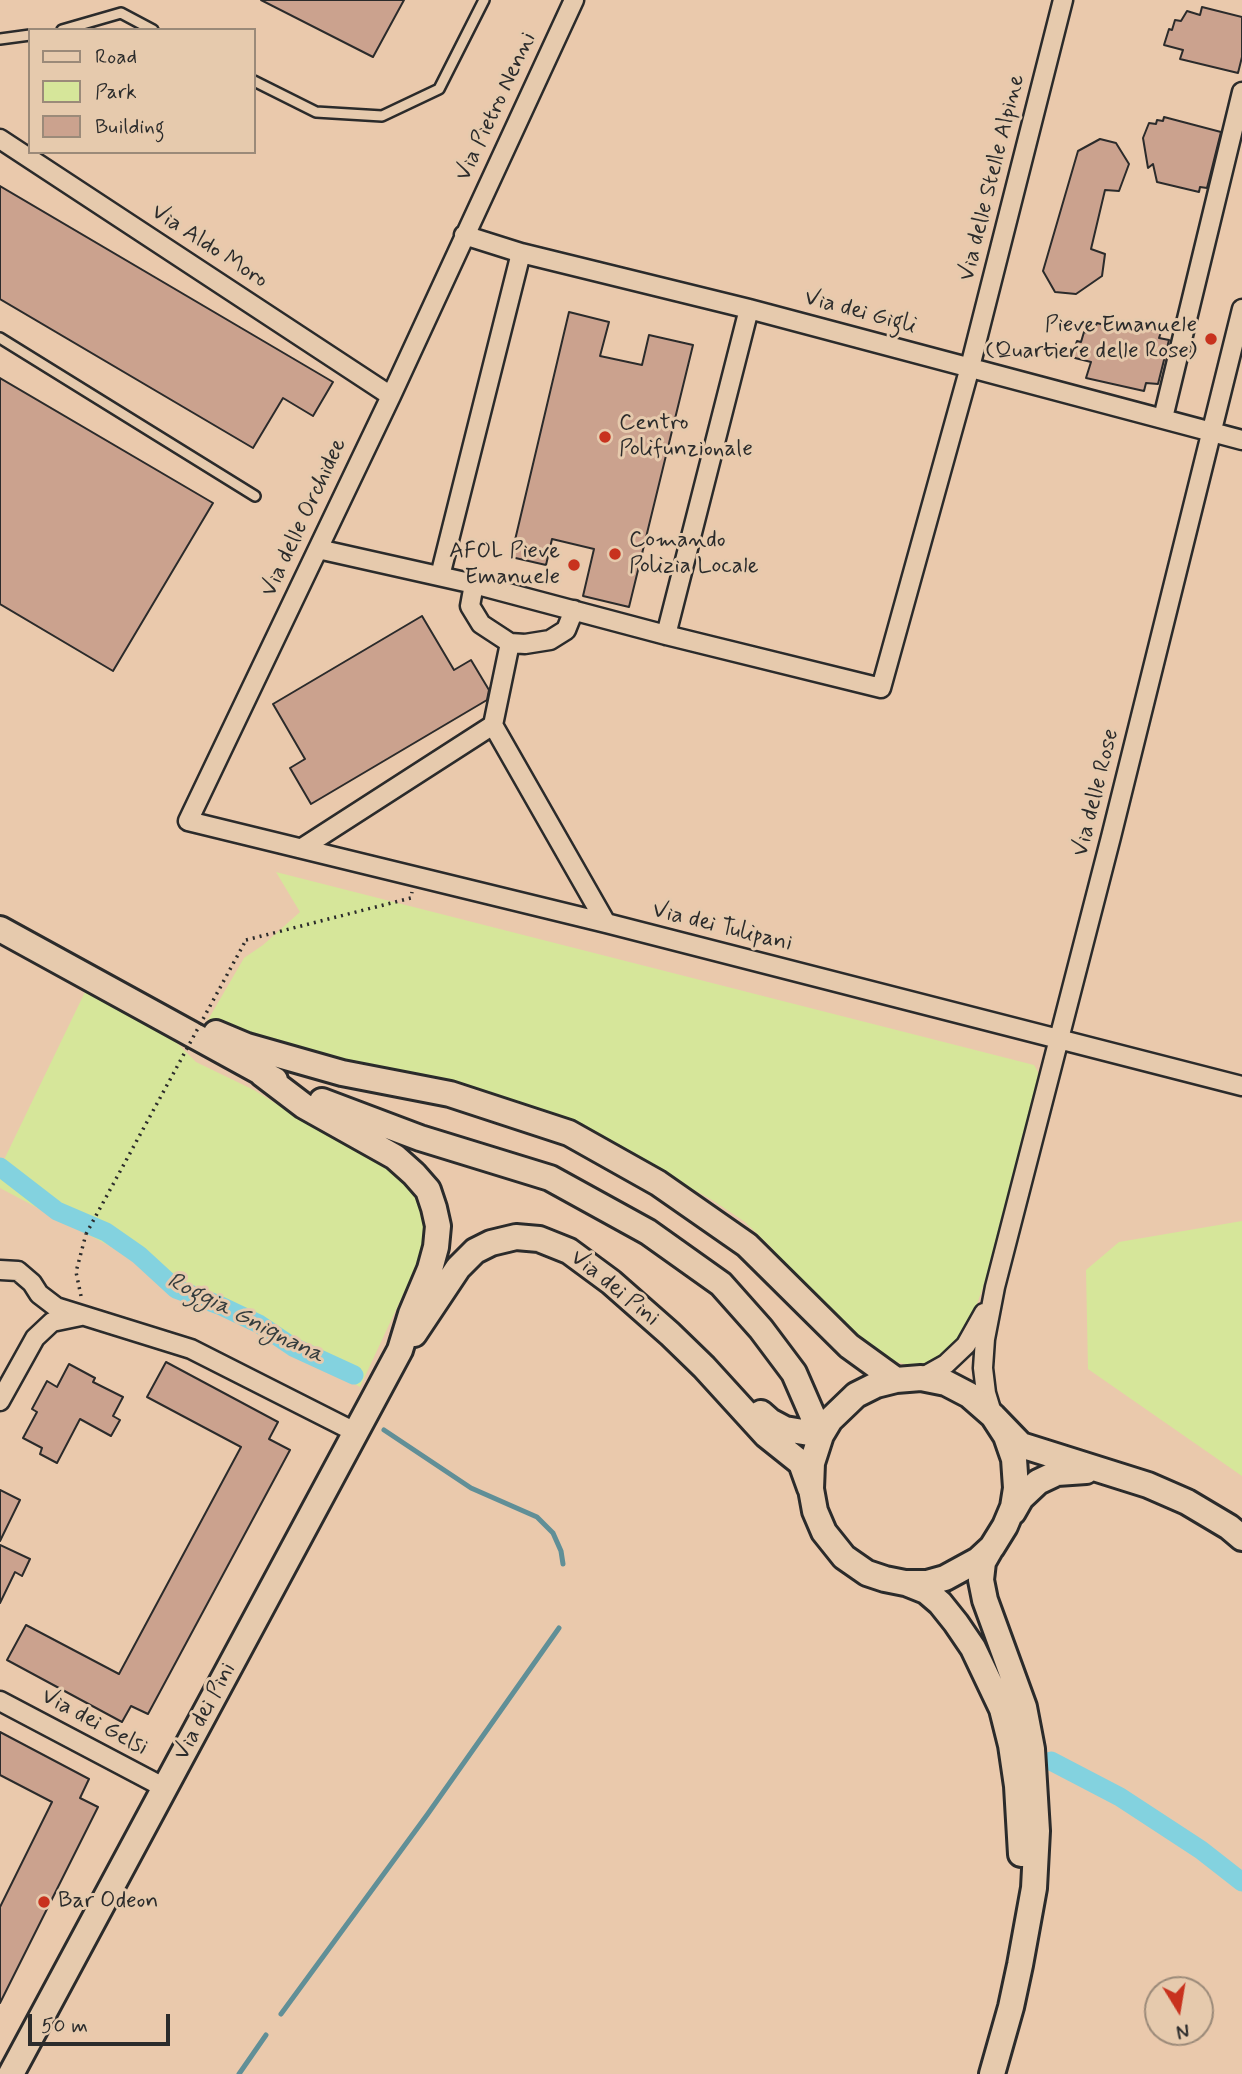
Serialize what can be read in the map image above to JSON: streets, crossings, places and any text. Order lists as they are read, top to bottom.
{
  "streets": {
    "main road": ["Via dei Pini"],
    "street": [
      "Via Pietro Nenni",
      "Via delle Stelle Alpine",
      "Via Aldo Moro",
      "Via dei Gigli",
      "Via delle Orchidee",
      "Via delle Rose",
      "Via dei Tulipani",
      "Via dei Gelsi"
    ]
  },
  "crossings": [
    ["Via Pietro Nenni", "Via dei Gigli"],
    ["Via Pietro Nenni", "Via delle Orchidee"],
    ["Via delle Stelle Alpine", "Via dei Gigli"],
    ["Via Aldo Moro", "Via delle Orchidee"],
    ["Via dei Gigli", "Via delle Orchidee"],
    ["Via dei Gigli", "Via delle Rose"],
    ["Via delle Orchidee", "Via dei Tulipani"],
    ["Via delle Rose", "Via dei Tulipani"],
    ["Via delle Rose", "Via dei Pini"],
    ["Via dei Pini", "Via dei Gelsi"]
  ],
  "water": ["Roggia Gnignana"],
  "places": [
    "Pieve Emanuele (Quartiere delle Rose)",
    "Centro Polifunzionale",
    "Comando Polizia Locale",
    "AFOL Pieve Emanuele",
    "Bar Odeon"
  ],
  "legend": ["Road", "Park", "Building"],
  "scale_bar": "50 m",
  "north": "bottom"
}
